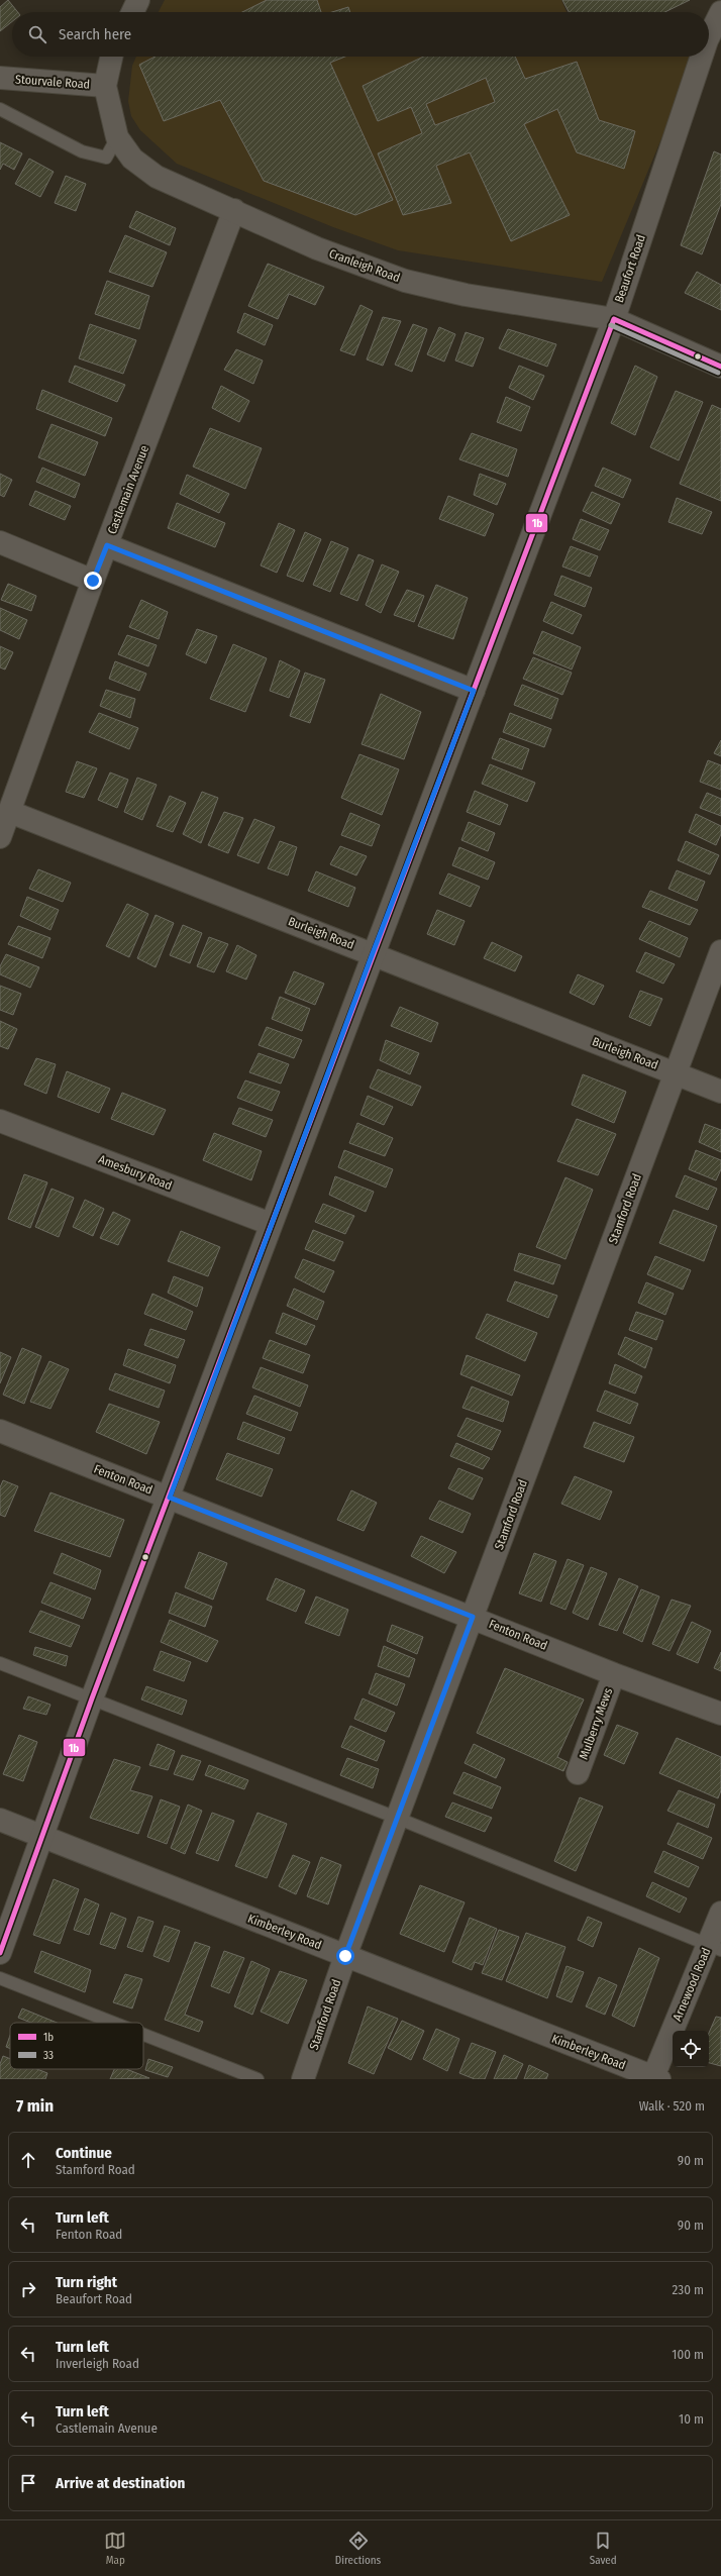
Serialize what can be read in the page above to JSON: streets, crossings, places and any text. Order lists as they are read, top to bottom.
{
  "streets": {
    "street": [
      "Stourvale Road",
      "Cranleigh Road",
      "Beaufort Road",
      "Castlemain Avenue",
      "Burleigh Road",
      "Amesbury Road",
      "Stamford Road",
      "Fenton Road",
      "Mulberry Mews",
      "Kimberley Road",
      "Arnewood Road"
    ]
  },
  "crossings": [
    ["Stourvale Road", "Cranleigh Road"],
    ["Cranleigh Road", "Beaufort Road"],
    ["Cranleigh Road", "Castlemain Avenue"],
    ["Beaufort Road", "Burleigh Road"],
    ["Beaufort Road", "Amesbury Road"],
    ["Beaufort Road", "Fenton Road"],
    ["Beaufort Road", "Kimberley Road"],
    ["Castlemain Avenue", "Burleigh Road"],
    ["Burleigh Road", "Stamford Road"],
    ["Stamford Road", "Fenton Road"],
    ["Stamford Road", "Kimberley Road"],
    ["Fenton Road", "Mulberry Mews"],
    ["Kimberley Road", "Arnewood Road"]
  ],
  "lines": ["transit line 1b", "transit line 33"],
  "legend": ["1b", "33"],
  "page": {
    "search": "Search here",
    "heading": ["7 min", "Walk · 520 m"],
    "list": [
      ["Continue", "Stamford Road", "90 m"],
      ["Turn left", "Fenton Road", "90 m"],
      ["Turn right", "Beaufort Road", "230 m"],
      ["Turn left", "Inverleigh Road", "100 m"],
      ["Turn left", "Castlemain Avenue", "10 m"],
      "Arrive at destination"
    ],
    "nav": ["Map", "Directions", "Saved"]
  }
}
